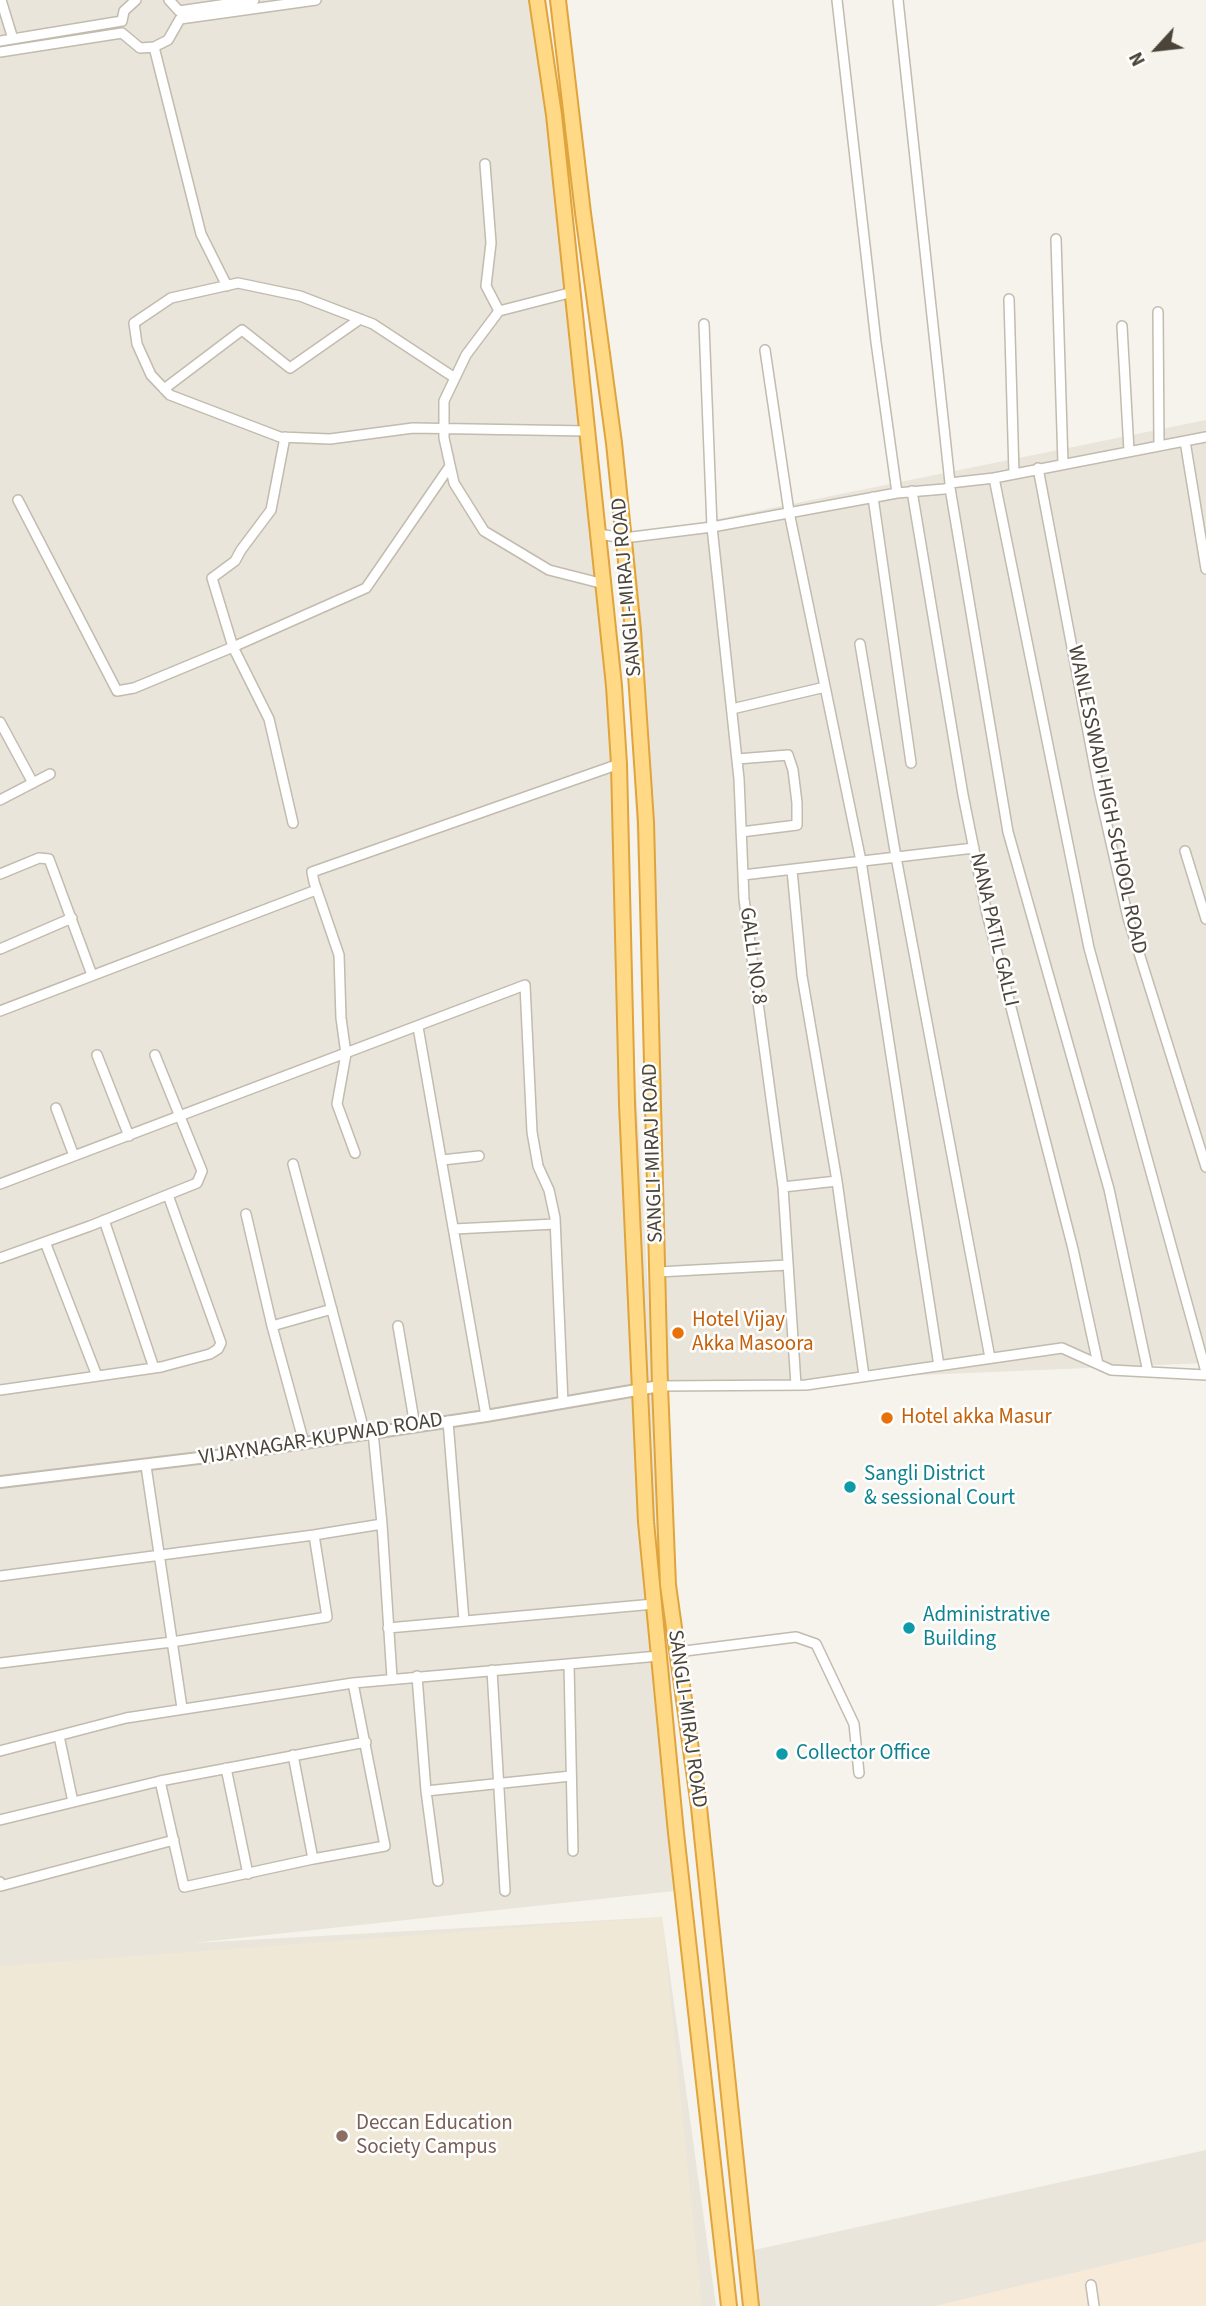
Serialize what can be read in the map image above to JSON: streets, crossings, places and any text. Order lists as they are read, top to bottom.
{
  "streets": {
    "highway": ["SANGLI-MIRAJ ROAD"],
    "street": [
      "WANLESSWADI HIGH SCHOOL ROAD",
      "NANA PATIL GALLI",
      "GALLI NO.8",
      "VIJAYNAGAR-KUPWAD ROAD"
    ]
  },
  "crossings": [
    ["SANGLI-MIRAJ ROAD", "VIJAYNAGAR-KUPWAD ROAD"]
  ],
  "places": [
    "Hotel Vijay Akka Masoora",
    "Hotel akka Masur",
    "Sangli District & sessional Court",
    "Administrative Building",
    "Collector Office",
    "Deccan Education Society Campus"
  ],
  "north": "bottom left"
}
